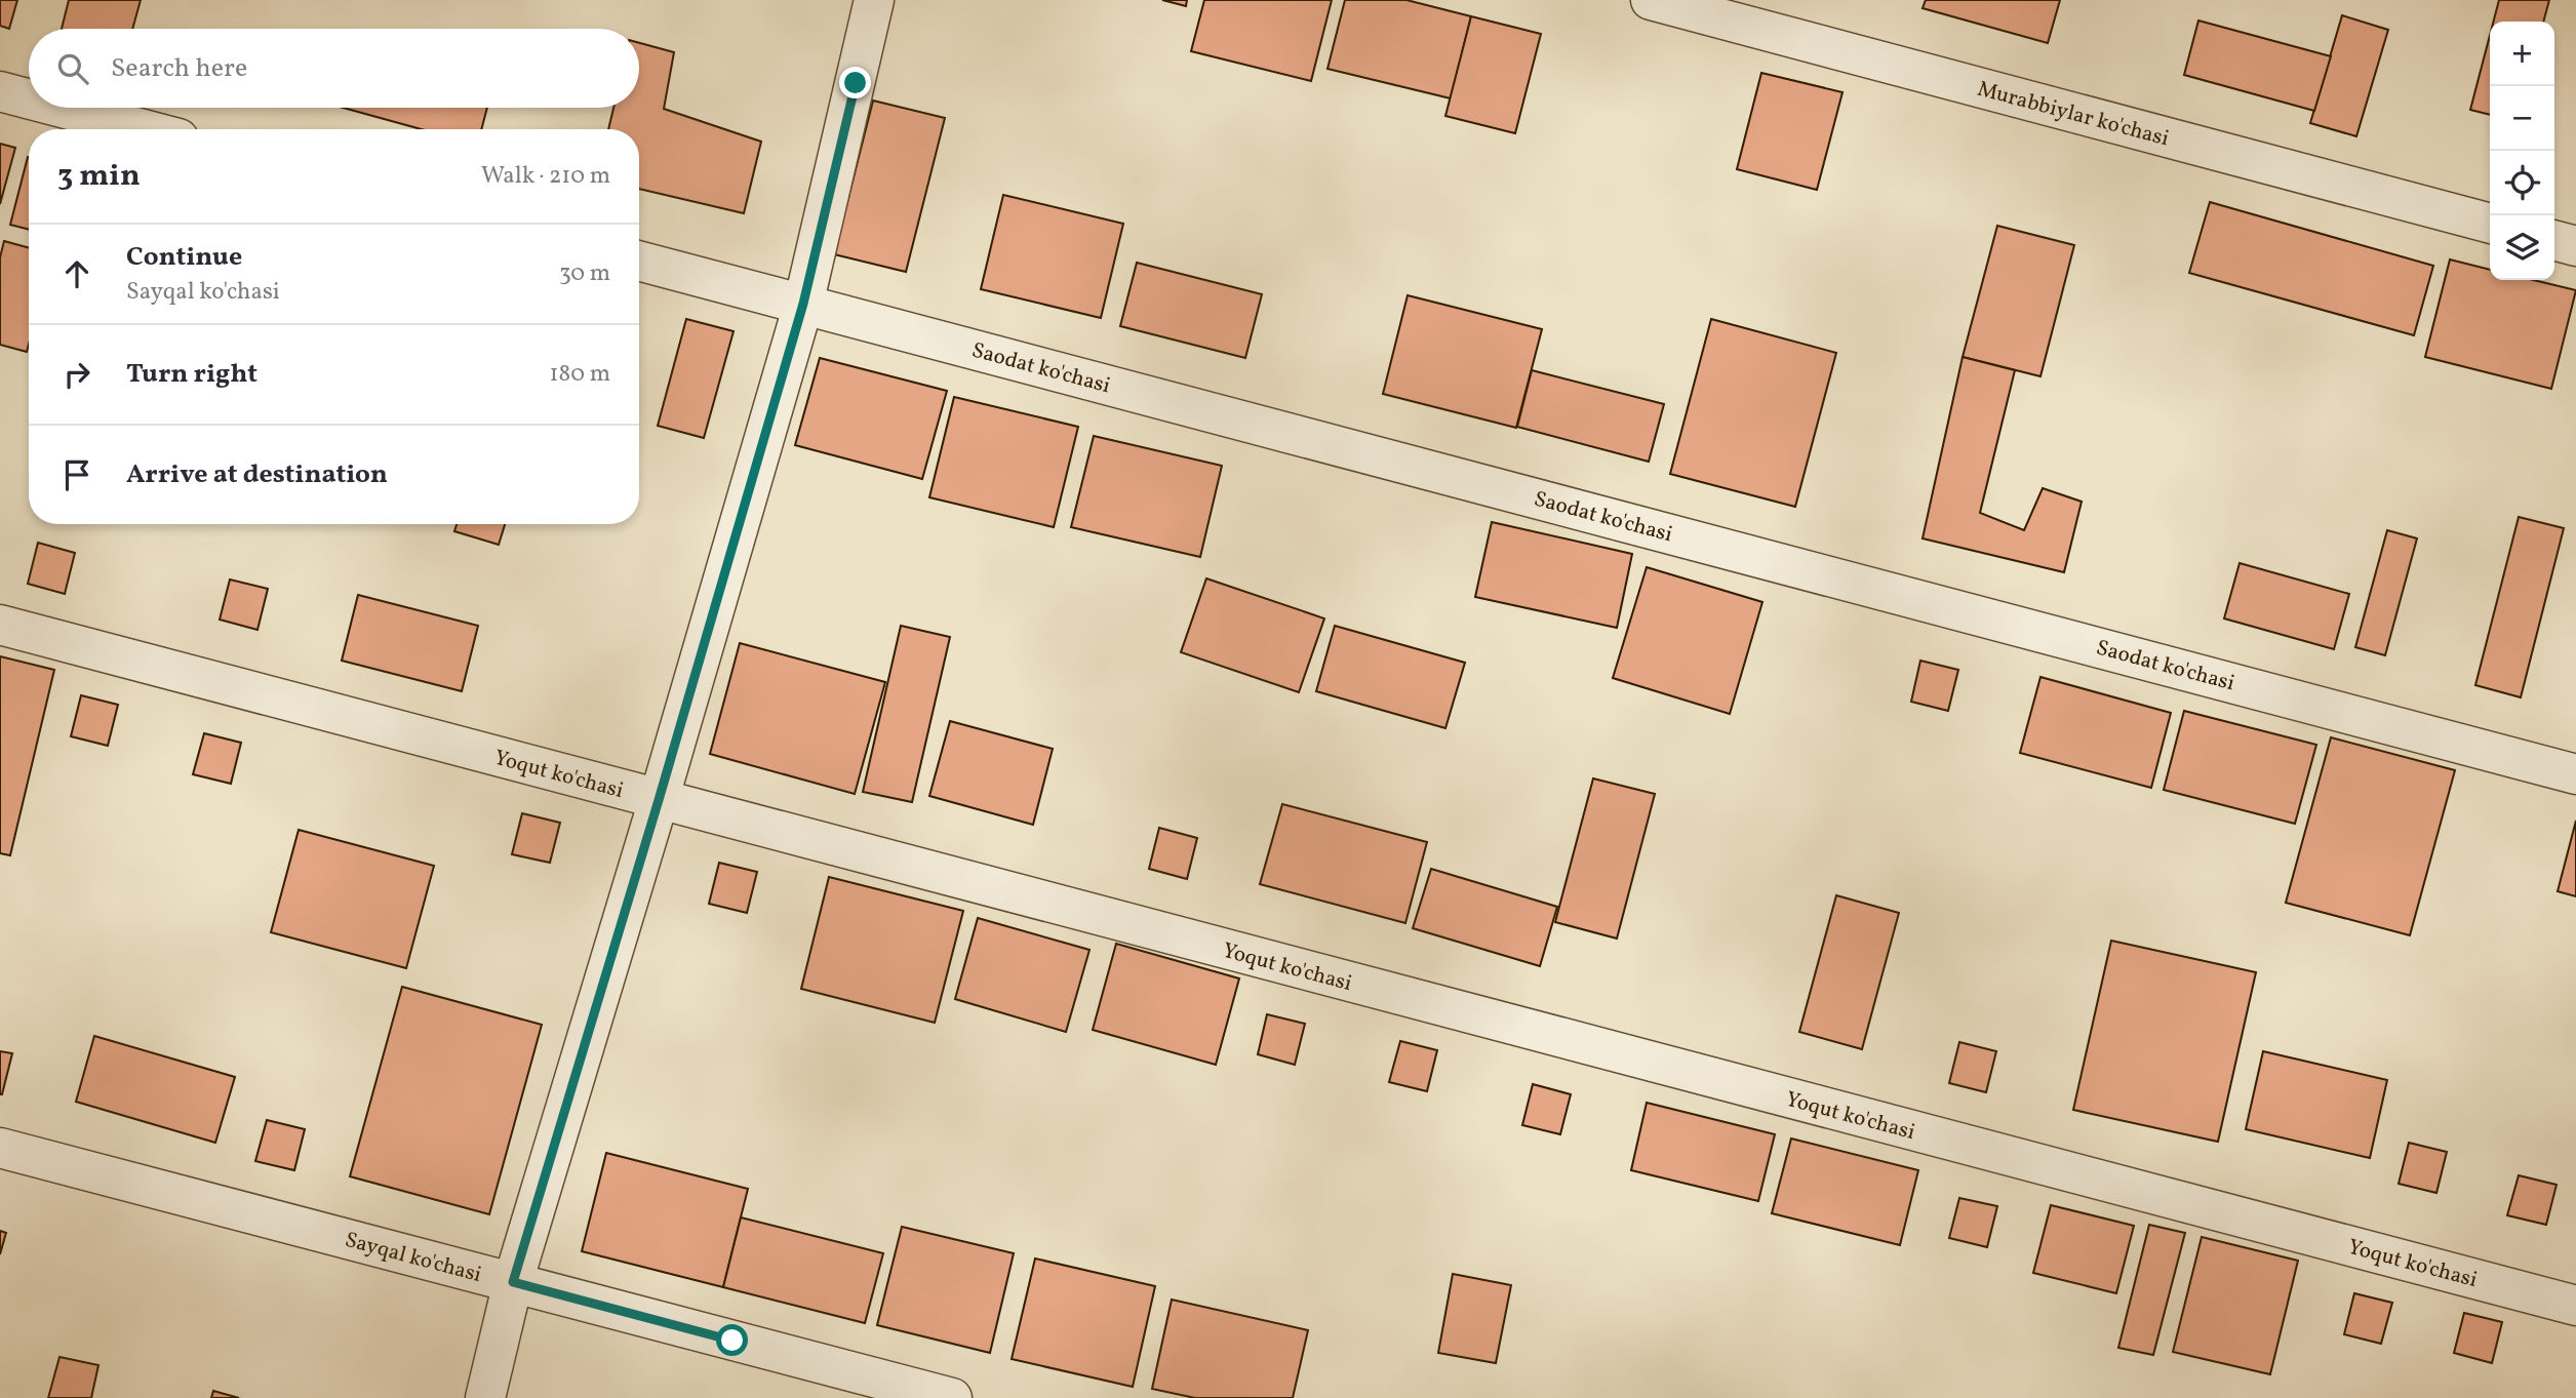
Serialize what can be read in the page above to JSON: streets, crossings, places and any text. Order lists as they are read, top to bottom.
{
  "streets": {
    "street": [
      "Murabbiylar ko'chasi",
      "Saodat ko'chasi",
      "Yoqut ko'chasi",
      "Sayqal ko'chasi"
    ]
  },
  "page": {
    "map_buttons": ["+", "−"],
    "search": "Search here",
    "heading": ["3 min", "Walk · 210 m"],
    "list": [
      ["Continue", "Sayqal ko'chasi", "30 m"],
      ["Turn right", "180 m"],
      "Arrive at destination"
    ]
  }
}
